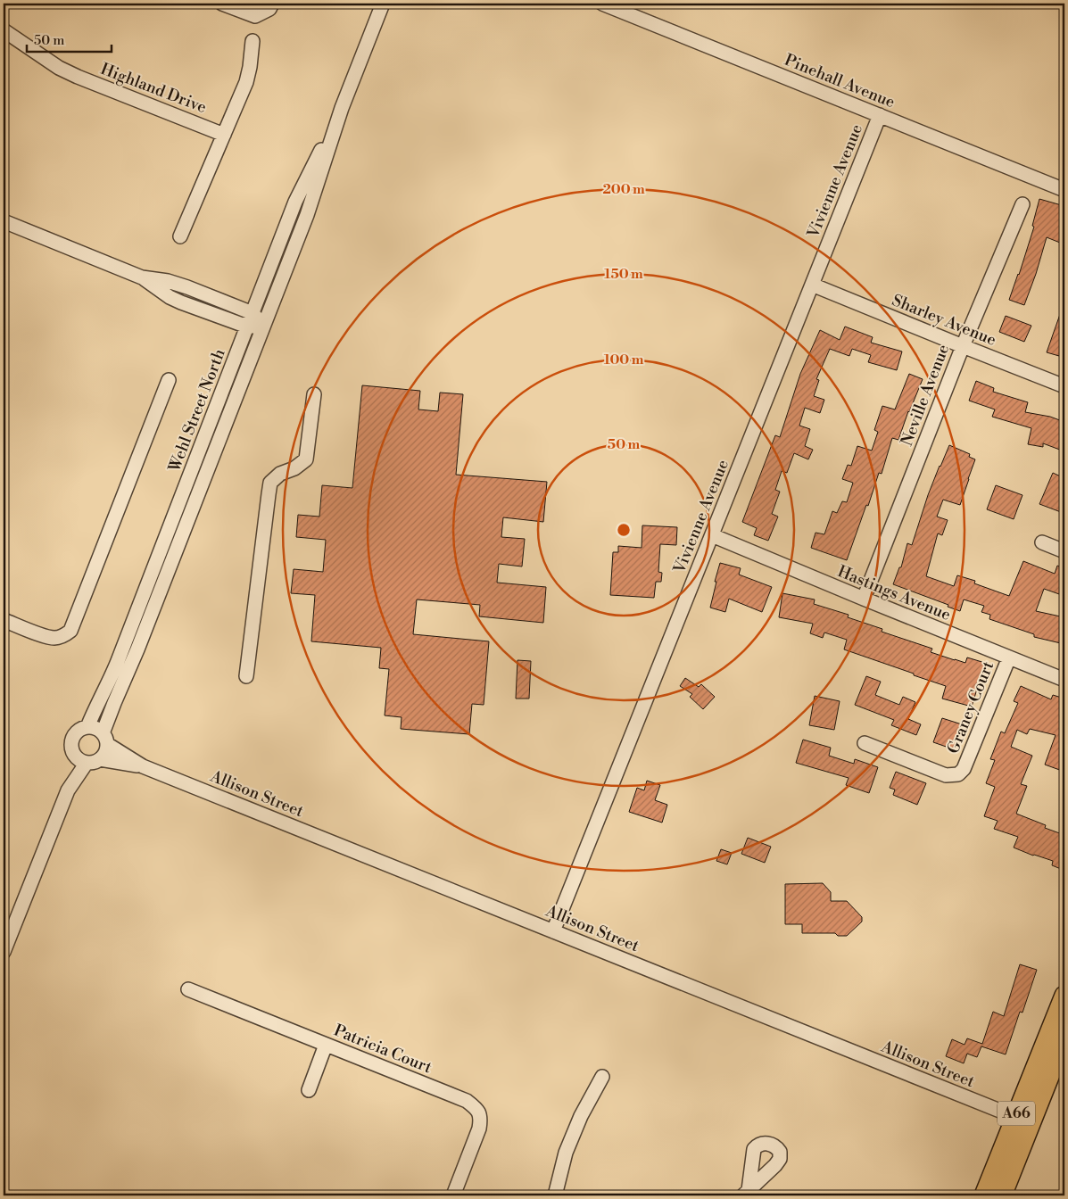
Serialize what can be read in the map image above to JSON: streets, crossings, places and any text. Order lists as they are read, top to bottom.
{
  "streets": {
    "highway": ["A66"],
    "street": [
      "Pinehall Avenue",
      "Highland Drive",
      "Vivienne Avenue",
      "Sharley Avenue",
      "Neville Avenue",
      "Wehl Street North",
      "Hastings Avenue",
      "Graney Court",
      "Allison Street",
      "Patricia Court"
    ]
  },
  "crossings": [
    ["Pinehall Avenue", "Vivienne Avenue"],
    ["Vivienne Avenue", "Sharley Avenue"],
    ["Vivienne Avenue", "Hastings Avenue"],
    ["Vivienne Avenue", "Allison Street"],
    ["Sharley Avenue", "Neville Avenue"],
    ["Neville Avenue", "Hastings Avenue"],
    ["Wehl Street North", "Allison Street"],
    ["Hastings Avenue", "Graney Court"],
    ["Allison Street", "A66"]
  ],
  "scale_bar": "50 m",
  "rings": [
    "200 m",
    "150 m",
    "100 m",
    "50 m"
  ]
}
